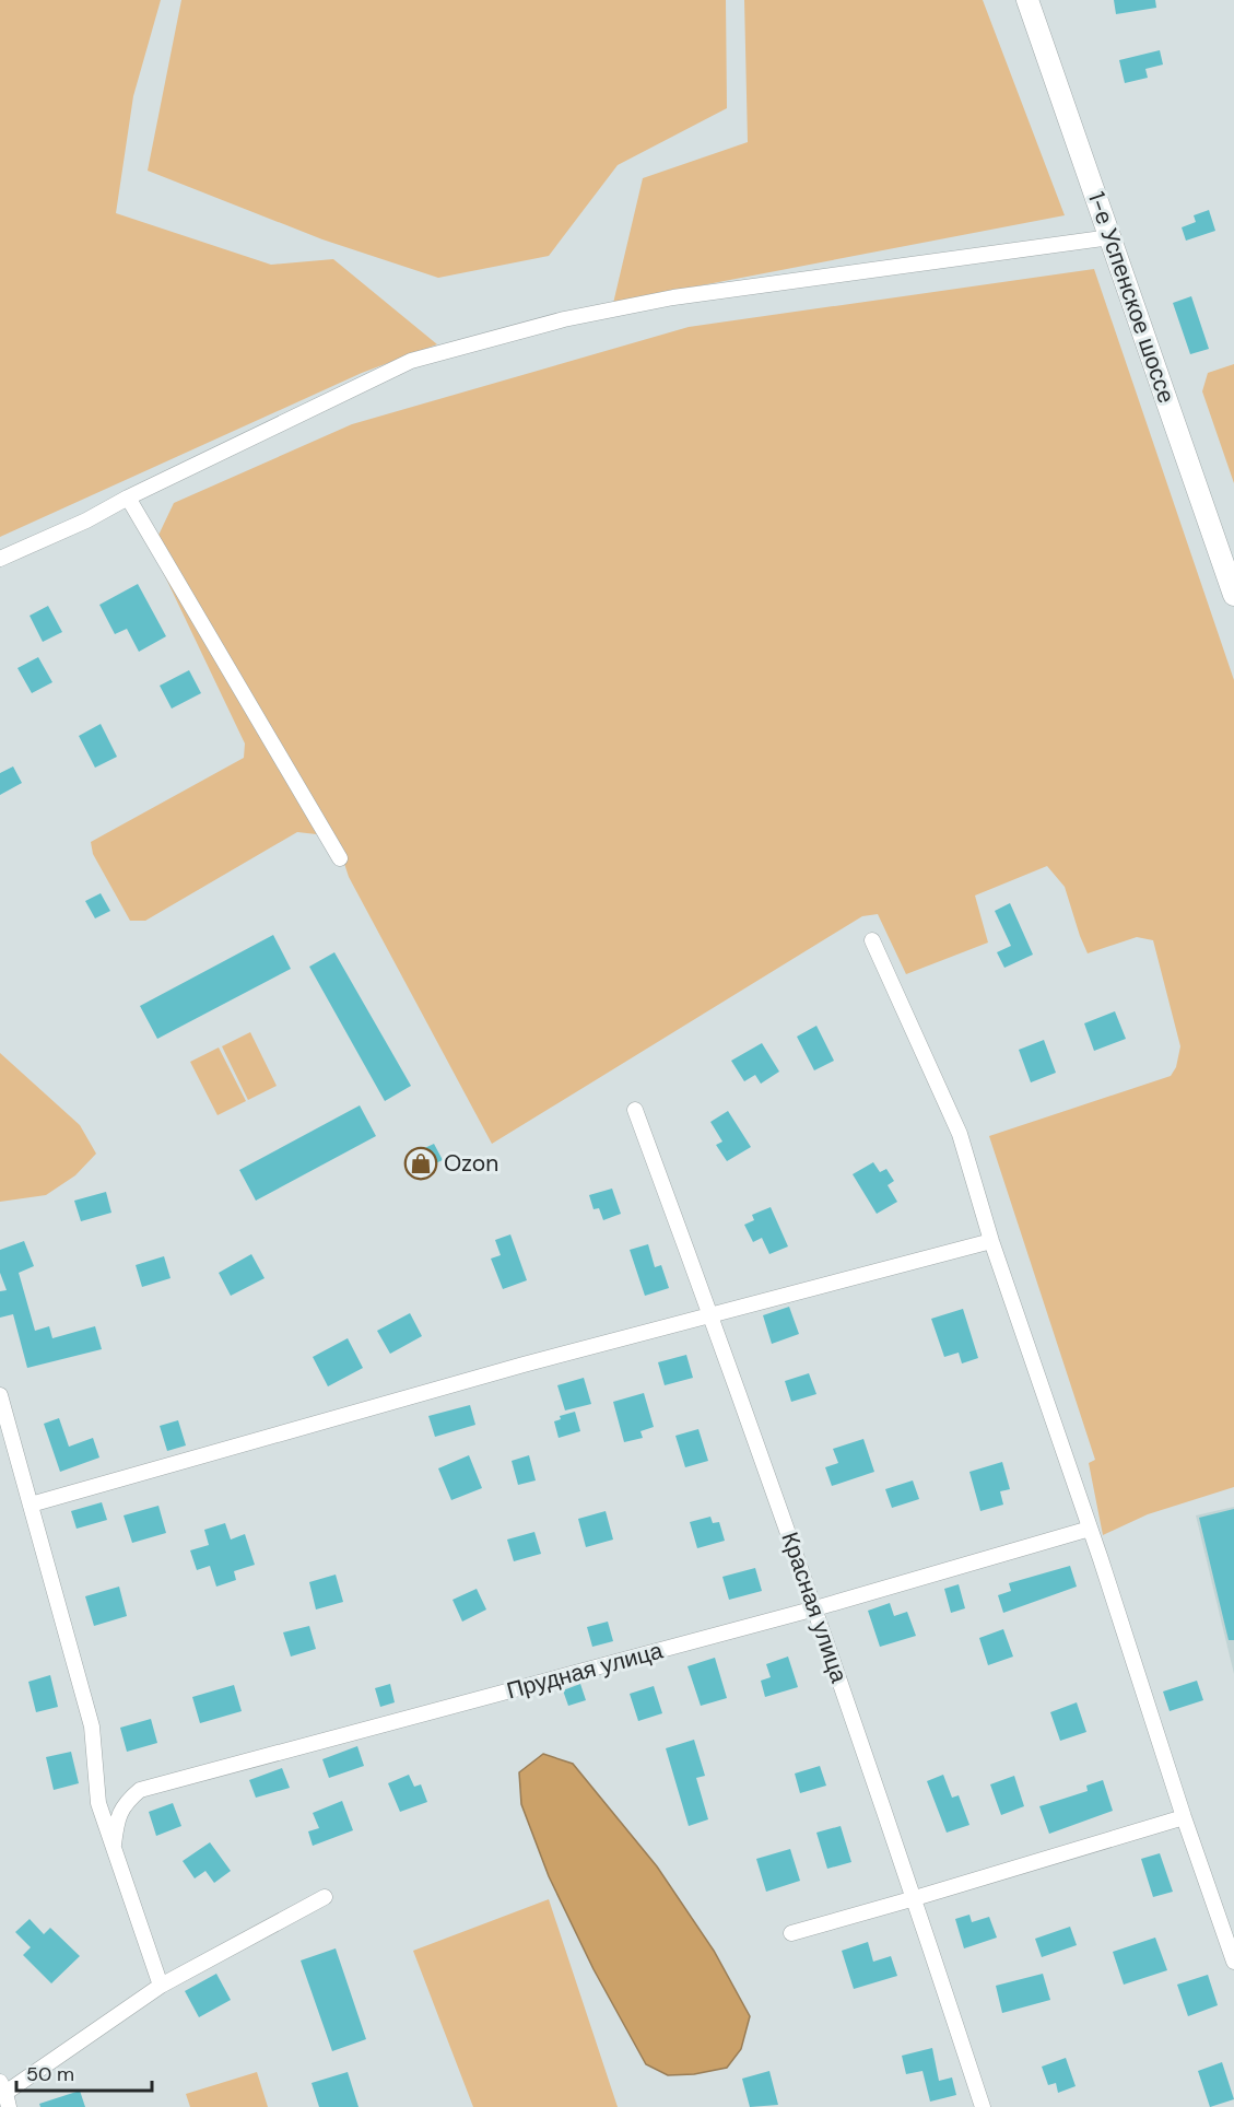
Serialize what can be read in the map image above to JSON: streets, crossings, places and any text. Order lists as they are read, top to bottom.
{
  "streets": {
    "main road": ["1-е Успенское шоссе"],
    "street": ["Красная улица", "Прудная улица"]
  },
  "crossings": [
    ["Красная улица", "Прудная улица"]
  ],
  "places": {
    "shop": ["Ozon"]
  },
  "scale_bar": "50 m"
}
